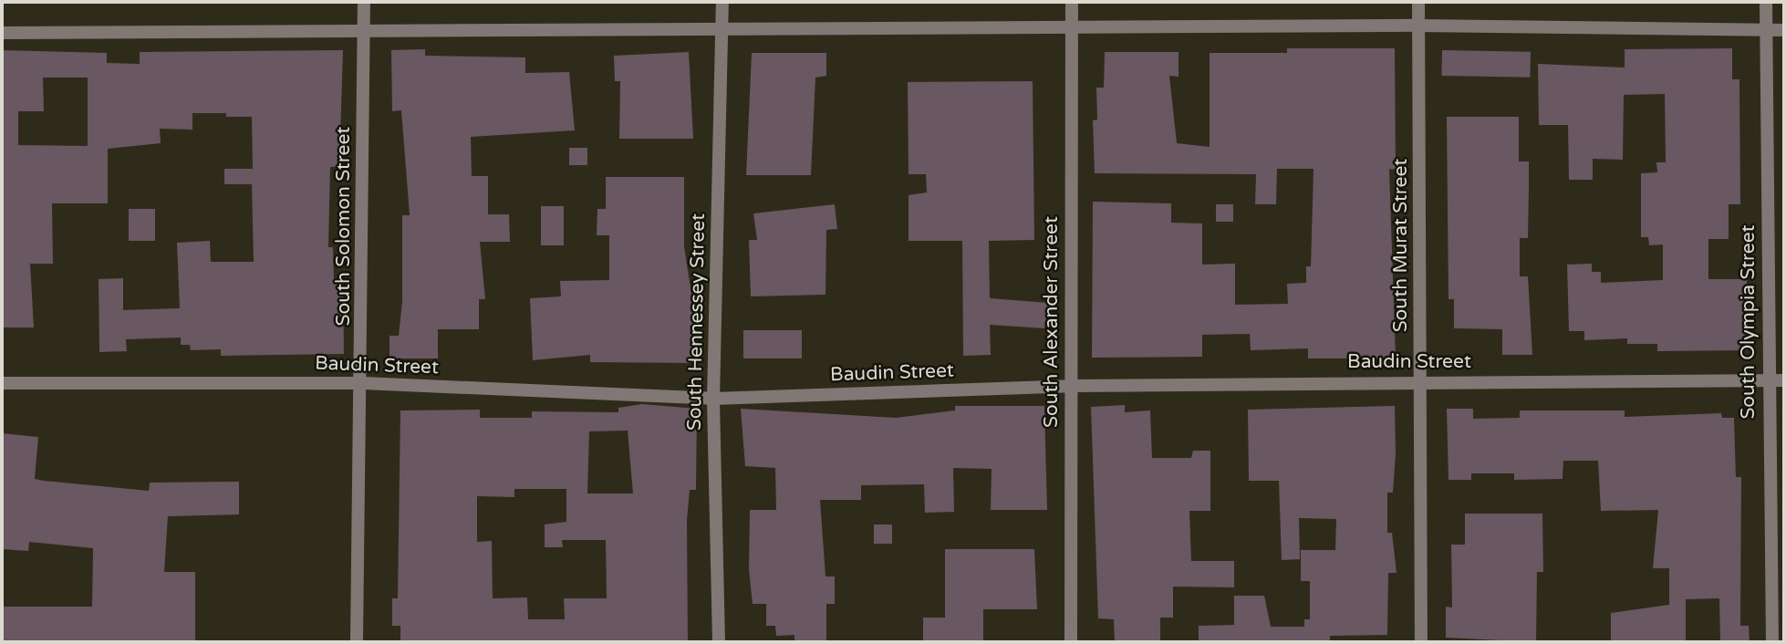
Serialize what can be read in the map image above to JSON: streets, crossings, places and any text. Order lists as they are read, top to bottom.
{
  "streets": {
    "street": [
      "South Solomon Street",
      "South Murat Street",
      "South Hennessey Street",
      "South Alexander Street",
      "South Olympia Street",
      "Baudin Street"
    ]
  },
  "crossings": [
    ["South Solomon Street", "Baudin Street"],
    ["South Murat Street", "Baudin Street"],
    ["South Hennessey Street", "Baudin Street"],
    ["South Alexander Street", "Baudin Street"],
    ["South Olympia Street", "Baudin Street"]
  ]
}
